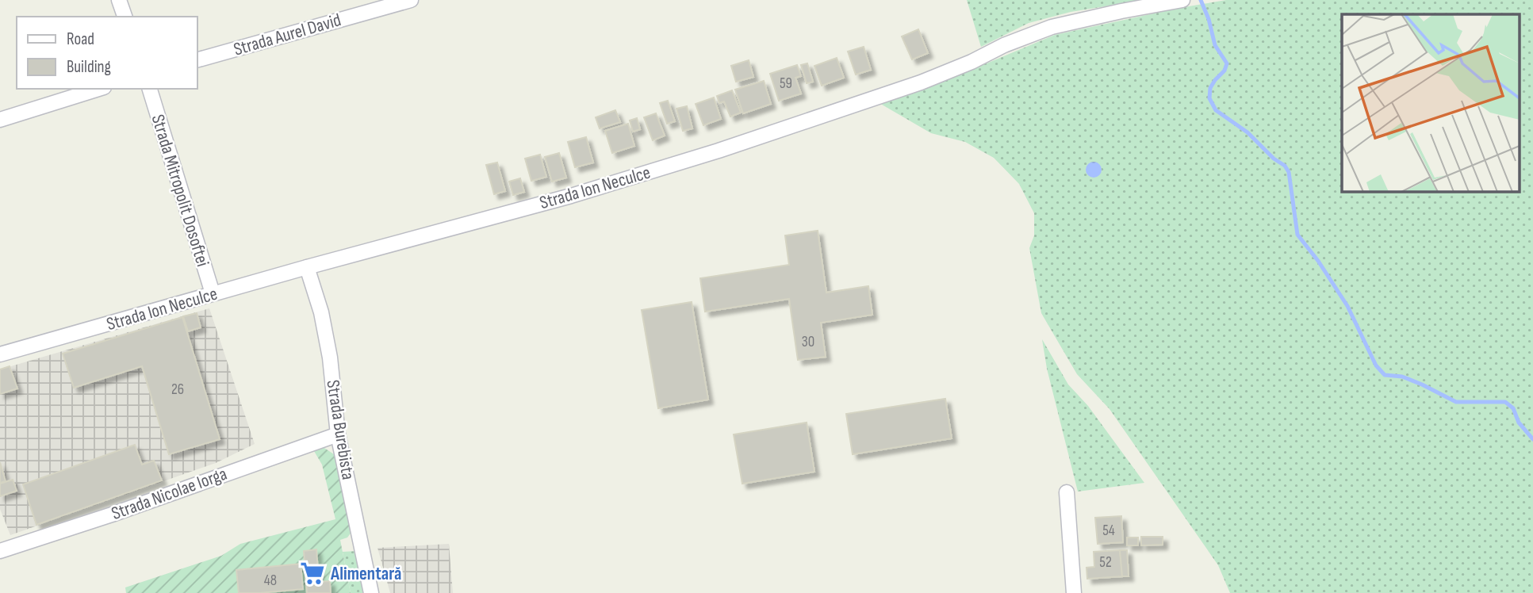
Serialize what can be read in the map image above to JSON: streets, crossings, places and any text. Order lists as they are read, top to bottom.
{
  "streets": {
    "street": [
      "Strada Aurel David",
      "Strada Ion Neculce",
      "Strada Mitropolit Dosoftei",
      "Strada Burebista",
      "Strada Nicolae Iorga"
    ]
  },
  "crossings": [
    ["Strada Ion Neculce", "Strada Mitropolit Dosoftei"],
    ["Strada Ion Neculce", "Strada Burebista"],
    ["Strada Burebista", "Strada Nicolae Iorga"]
  ],
  "places": {
    "supermarket": ["Alimentară"]
  },
  "house_numbers": [
    "59",
    "30",
    "26",
    "54",
    "52",
    "48"
  ],
  "legend": ["Road", "Building"]
}
